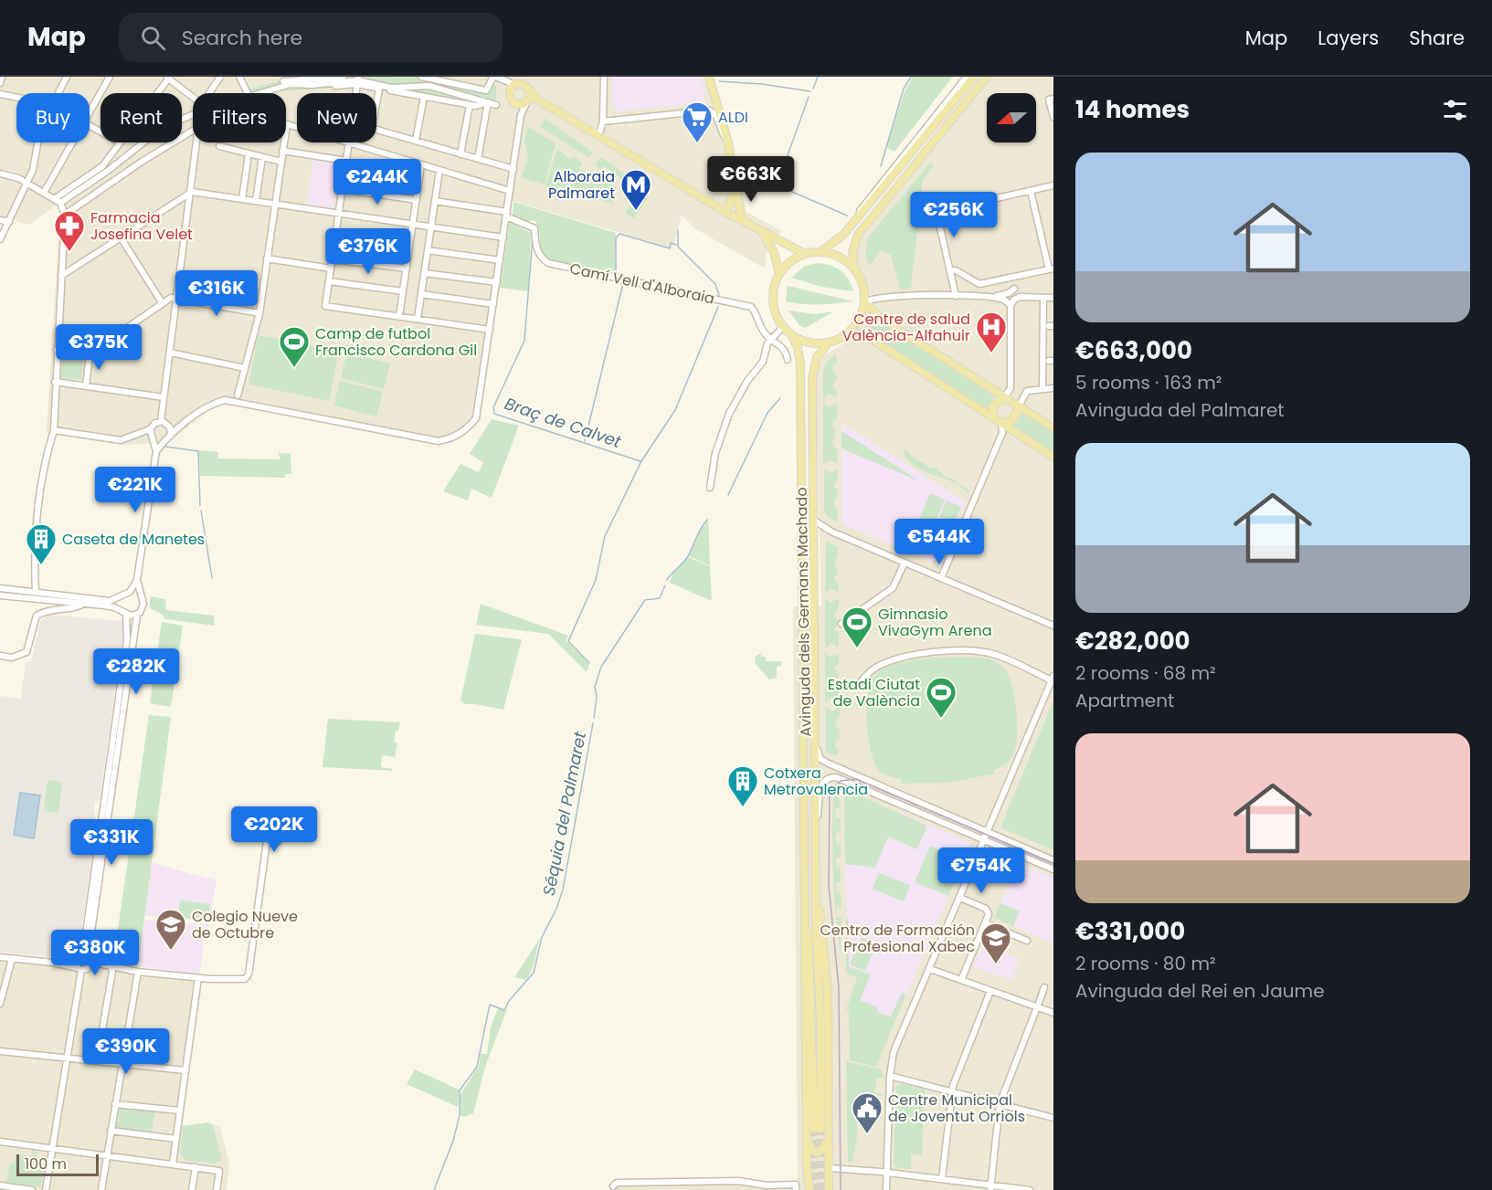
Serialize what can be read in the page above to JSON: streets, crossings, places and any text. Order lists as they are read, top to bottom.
{
  "streets": {
    "main road": ["Avinguda dels Germans Machado"],
    "street": ["Camí Vell d'Alboraia"]
  },
  "water": ["Braç de Calvet", "Séquia del Palmaret"],
  "places": {
    "supermarket": ["ALDI"],
    "metro station": ["Alboraia Palmaret"],
    "pharmacy": ["Farmacia Josefina Velet"],
    "hospital": ["Centre de salud València-Alfahuir"],
    "sports": ["Camp de futbol Francisco Cardona Gil", "Gimnasio VivaGym Arena", "Estadi Ciutat de València"],
    "building": ["Caseta de Manetes", "Cotxera Metrovalencia"],
    "school or university": ["Colegio Nueve de Octubre", "Centro de Formación Profesional Xabec"],
    "public building": ["Centre Municipal de Joventut Orriols"]
  },
  "scale_bar": "100 m",
  "north": "left",
  "page": {
    "header": "Map",
    "search": "Search here",
    "nav": ["Map", "Layers", "Share"],
    "heading": "14 homes",
    "chip": [
      "Buy",
      "Rent",
      "Filters",
      "New"
    ],
    "list": [
      {
        "name": "€663,000",
        "note": "5 rooms · 163 m² · Avinguda del Palmaret"
      },
      {
        "name": "€282,000",
        "note": "2 rooms · 68 m² · Apartment"
      },
      {
        "name": "€331,000",
        "note": "2 rooms · 80 m² · Avinguda del Rei en Jaume"
      }
    ],
    "price": [
      "€663K",
      "€244K",
      "€256K",
      "€376K",
      "€316K",
      "€375K",
      "€221K",
      "€544K",
      "€282K",
      "€202K",
      "€331K",
      "€754K",
      "€380K",
      "€390K"
    ],
    "scale": "100 m"
  }
}
